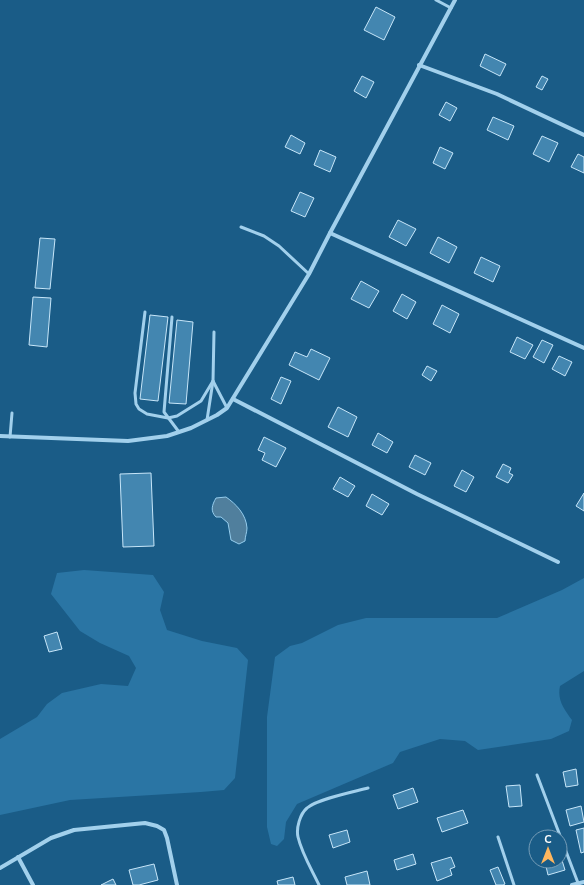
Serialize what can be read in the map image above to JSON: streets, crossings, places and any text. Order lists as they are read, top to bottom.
{
  "north": "top"
}
